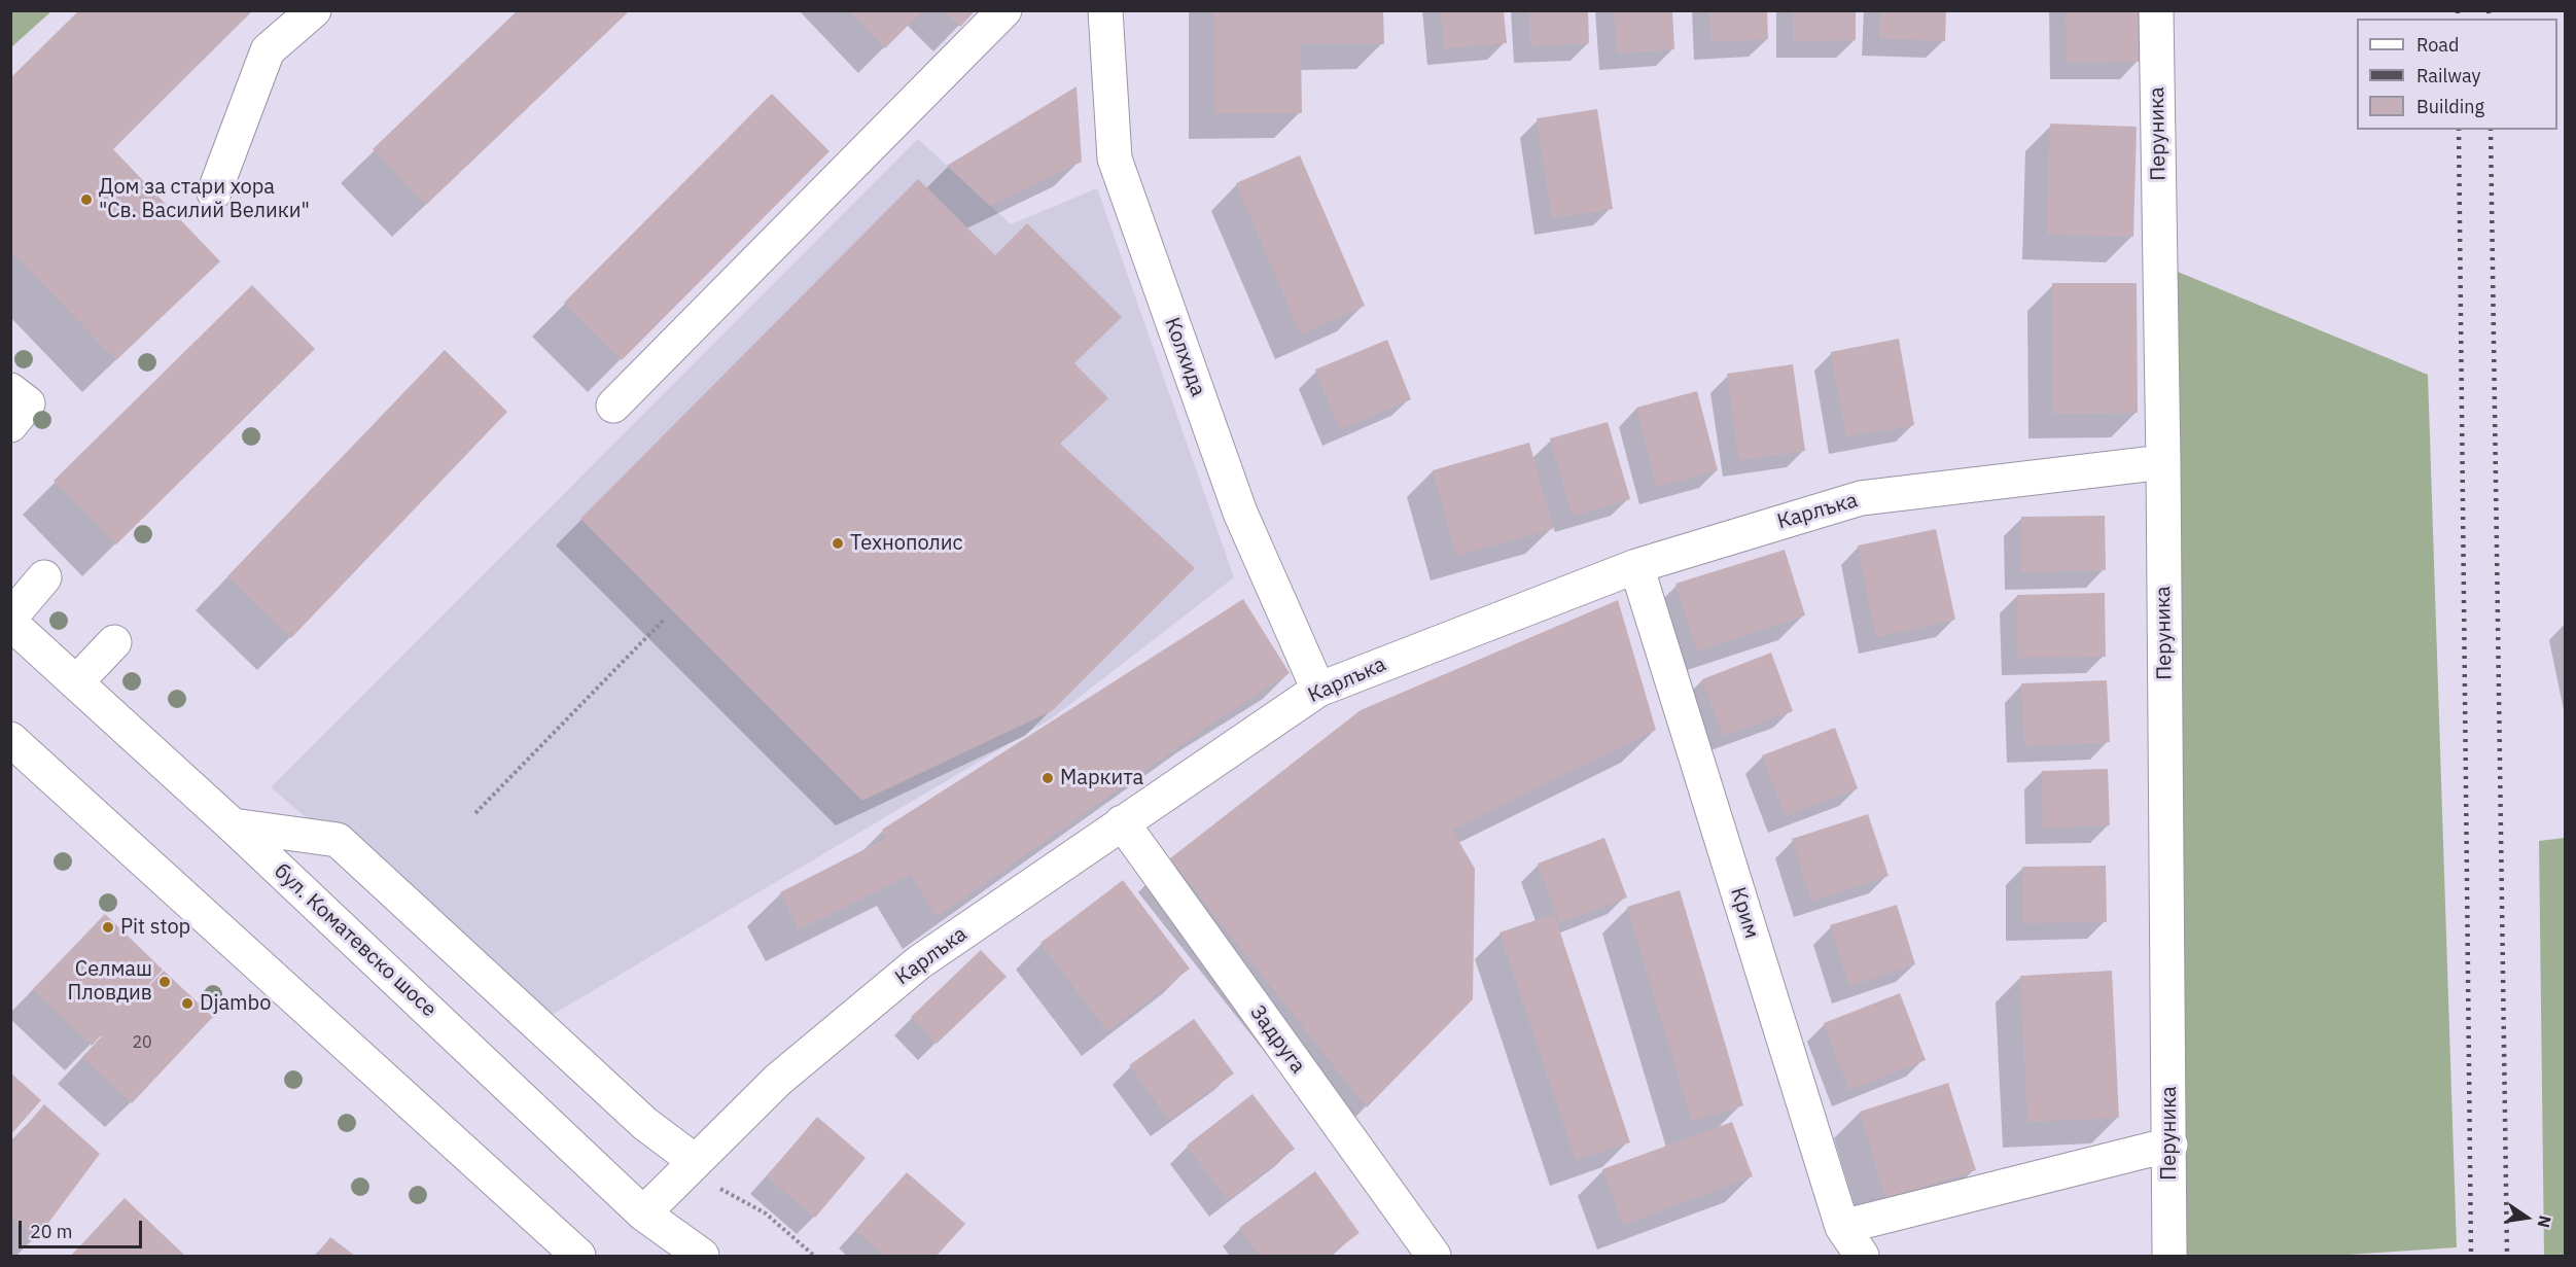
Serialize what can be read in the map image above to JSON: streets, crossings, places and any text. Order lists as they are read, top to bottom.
{
  "streets": {
    "street": [
      "Перуника",
      "Колхида",
      "Карлъка",
      "Крим",
      "бул. Коматевско шосе",
      "Задруга"
    ]
  },
  "crossings": [
    ["Перуника", "Карлъка"],
    ["Колхида", "Карлъка"],
    ["Карлъка", "Крим"],
    ["Карлъка", "бул. Коматевско шосе"],
    ["Карлъка", "Задруга"]
  ],
  "places": [
    "Дом за стари хора \"Св. Василий Велики\"",
    "Технополис",
    "Маркита",
    "Pit stop",
    "Селмаш Пловдив",
    "Djambo"
  ],
  "house_numbers": ["20"],
  "legend": ["Road", "Railway", "Building"],
  "scale_bar": "20 m",
  "north": "right"
}
